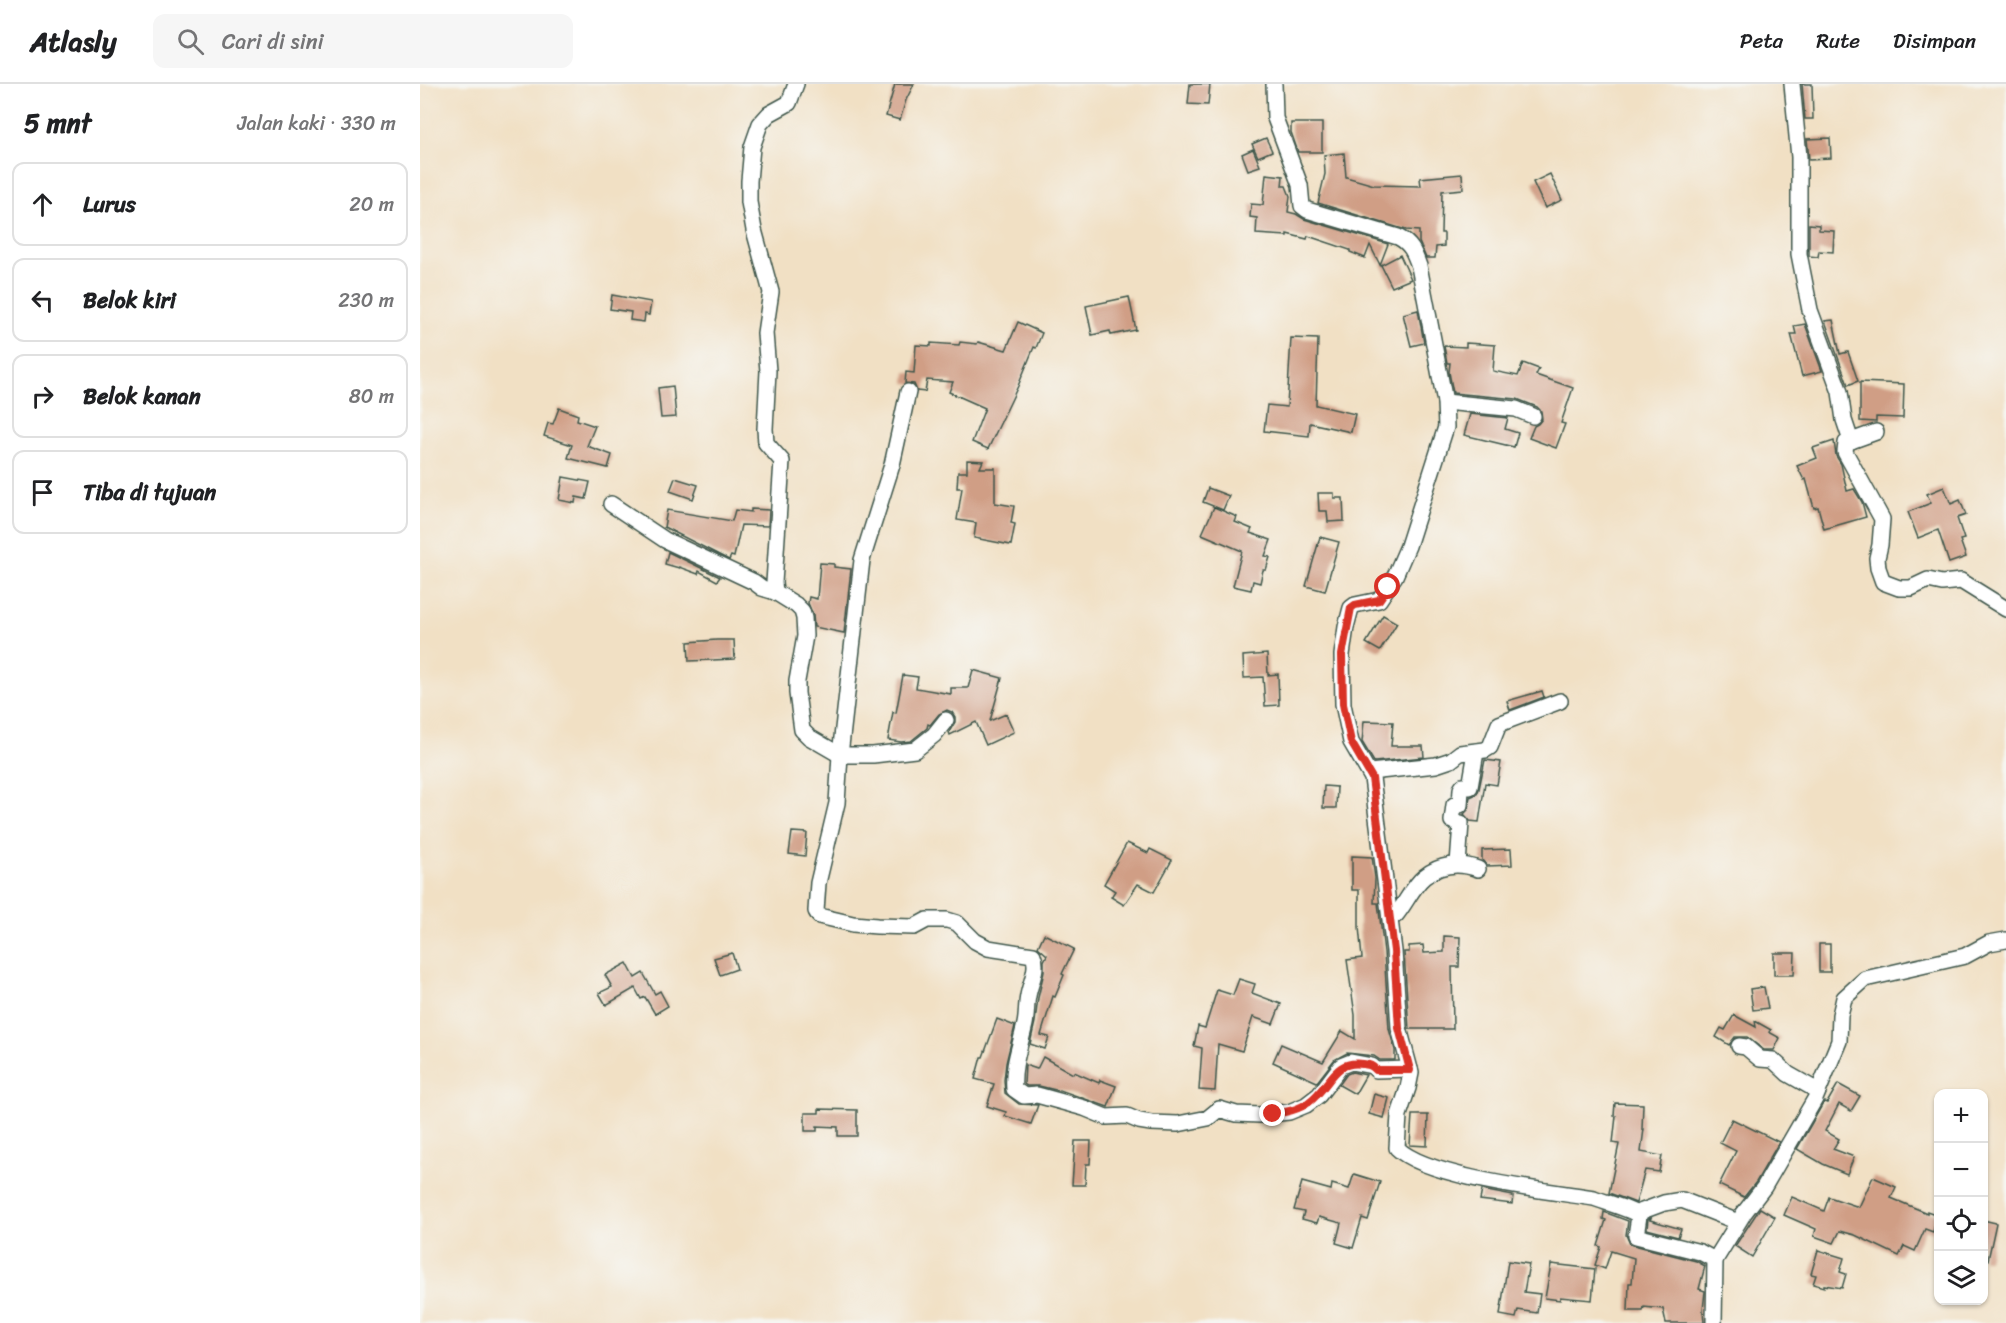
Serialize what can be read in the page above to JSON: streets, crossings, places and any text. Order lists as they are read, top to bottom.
{
  "page": {
    "header": "Atlasly",
    "search": "Cari di sini",
    "nav": ["Peta", "Rute", "Disimpan"],
    "heading": ["5 mnt", "Jalan kaki · 330 m"],
    "list": [
      ["Lurus", "20 m"],
      ["Belok kiri", "230 m"],
      ["Belok kanan", "80 m"],
      "Tiba di tujuan"
    ],
    "map_buttons": ["+", "−"]
  }
}
